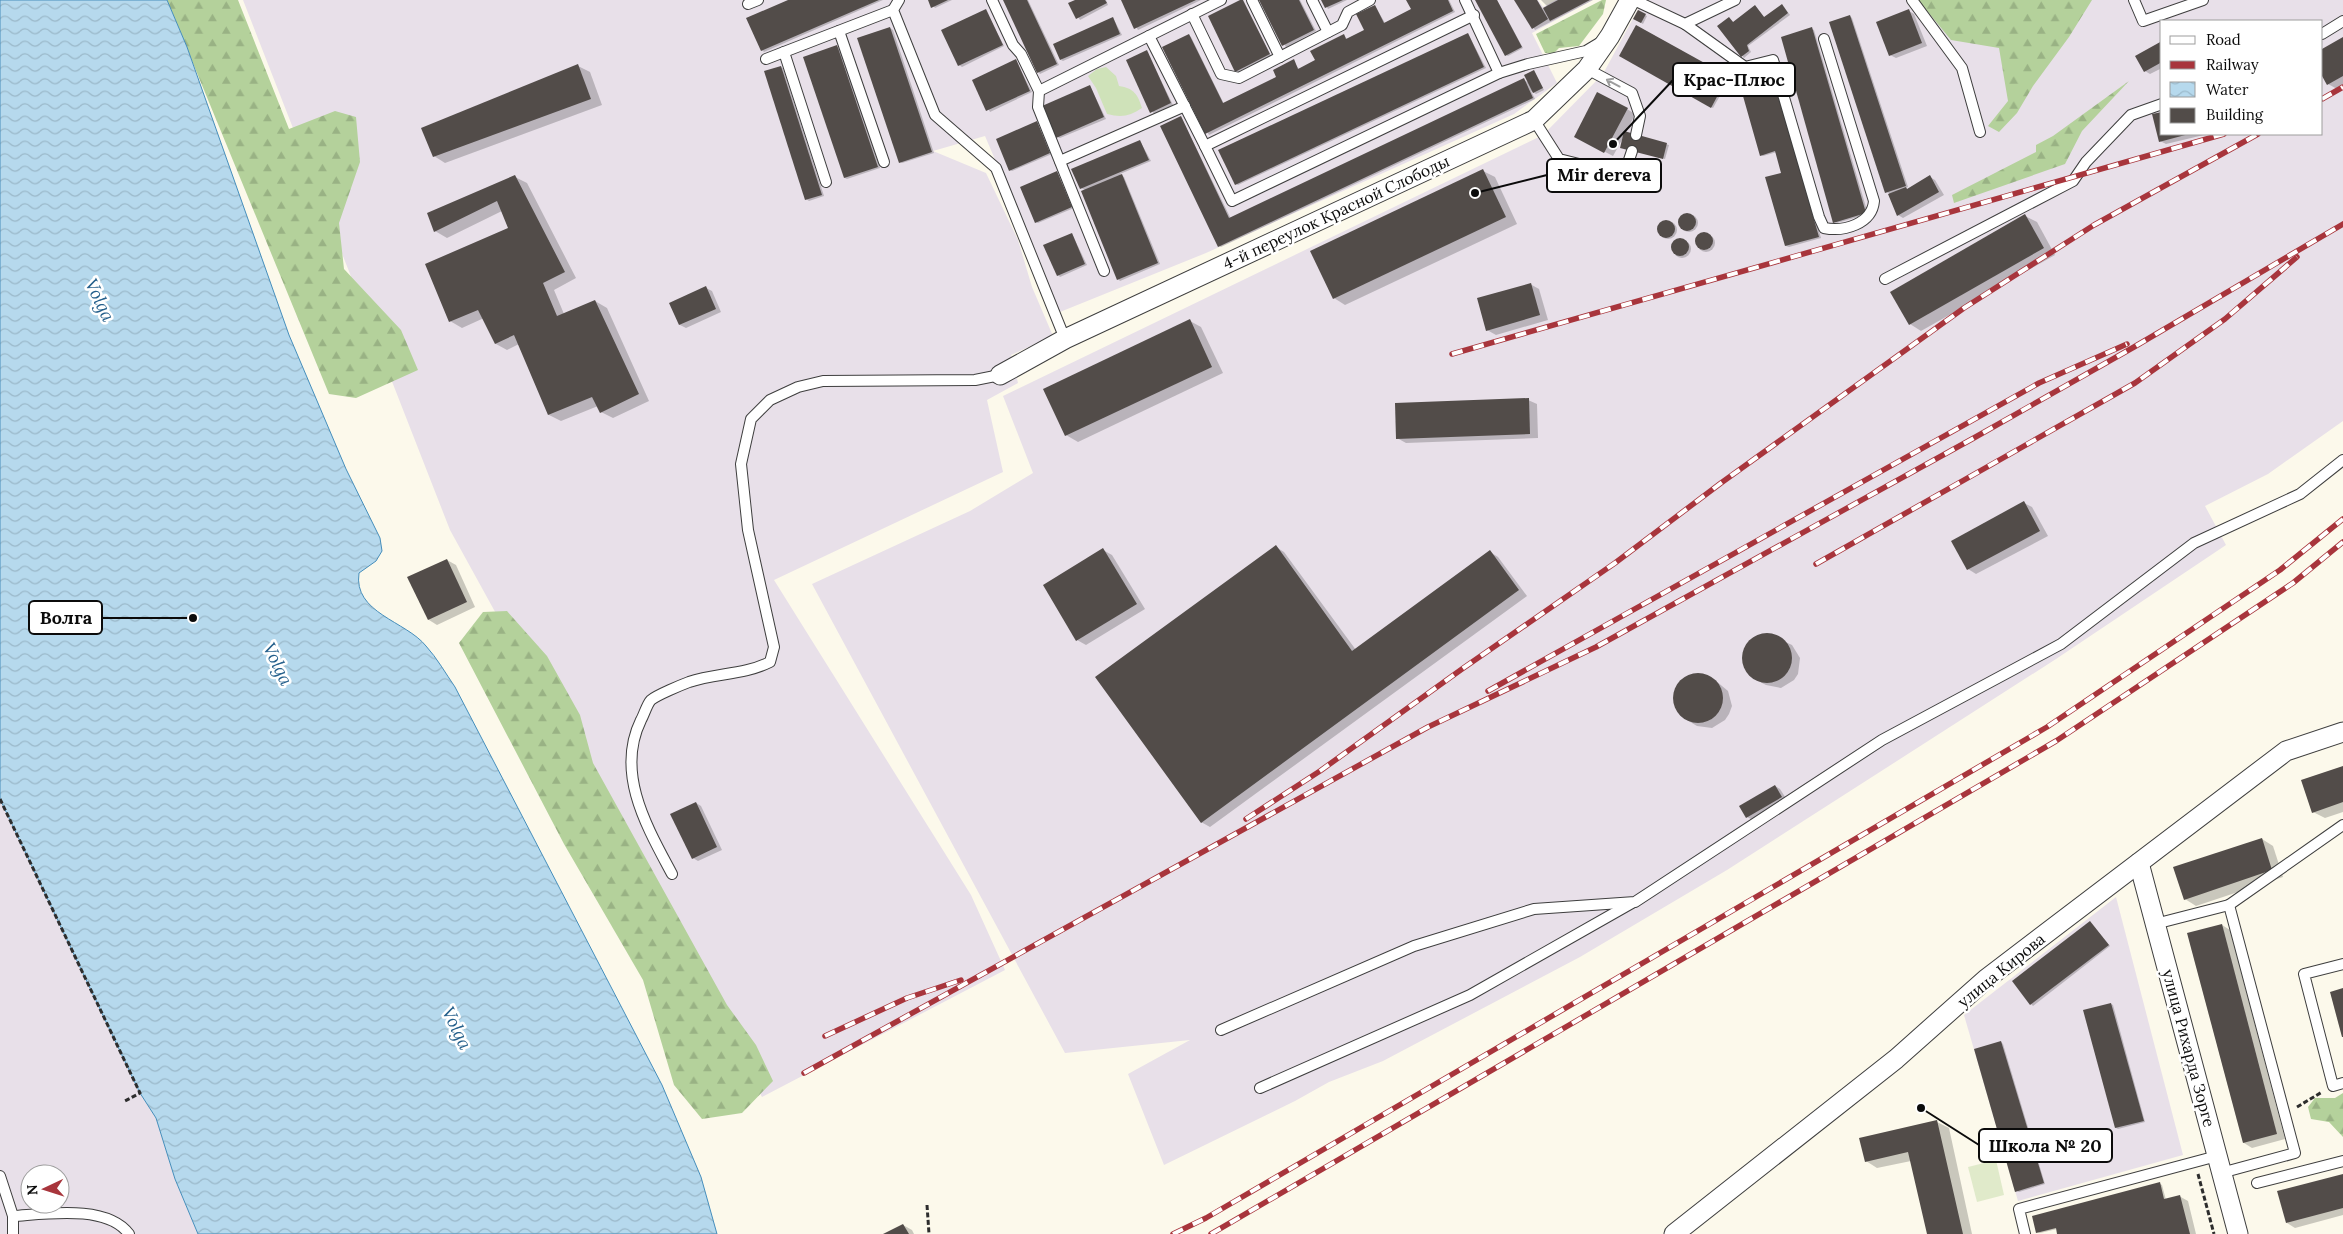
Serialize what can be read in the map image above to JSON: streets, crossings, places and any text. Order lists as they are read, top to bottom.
{
  "streets": {
    "street": ["4-й переулок Красной Слободы", "улица Кирова", "улица Рихарда Зорге"]
  },
  "crossings": [
    ["улица Кирова", "улица Рихарда Зорге"]
  ],
  "water": ["Volga"],
  "places": [
    "Крас-Плюс",
    "Mir dereva",
    "Волга",
    "Школа № 20"
  ],
  "legend": [
    "Road",
    "Railway",
    "Water",
    "Building"
  ],
  "north": "left"
}
